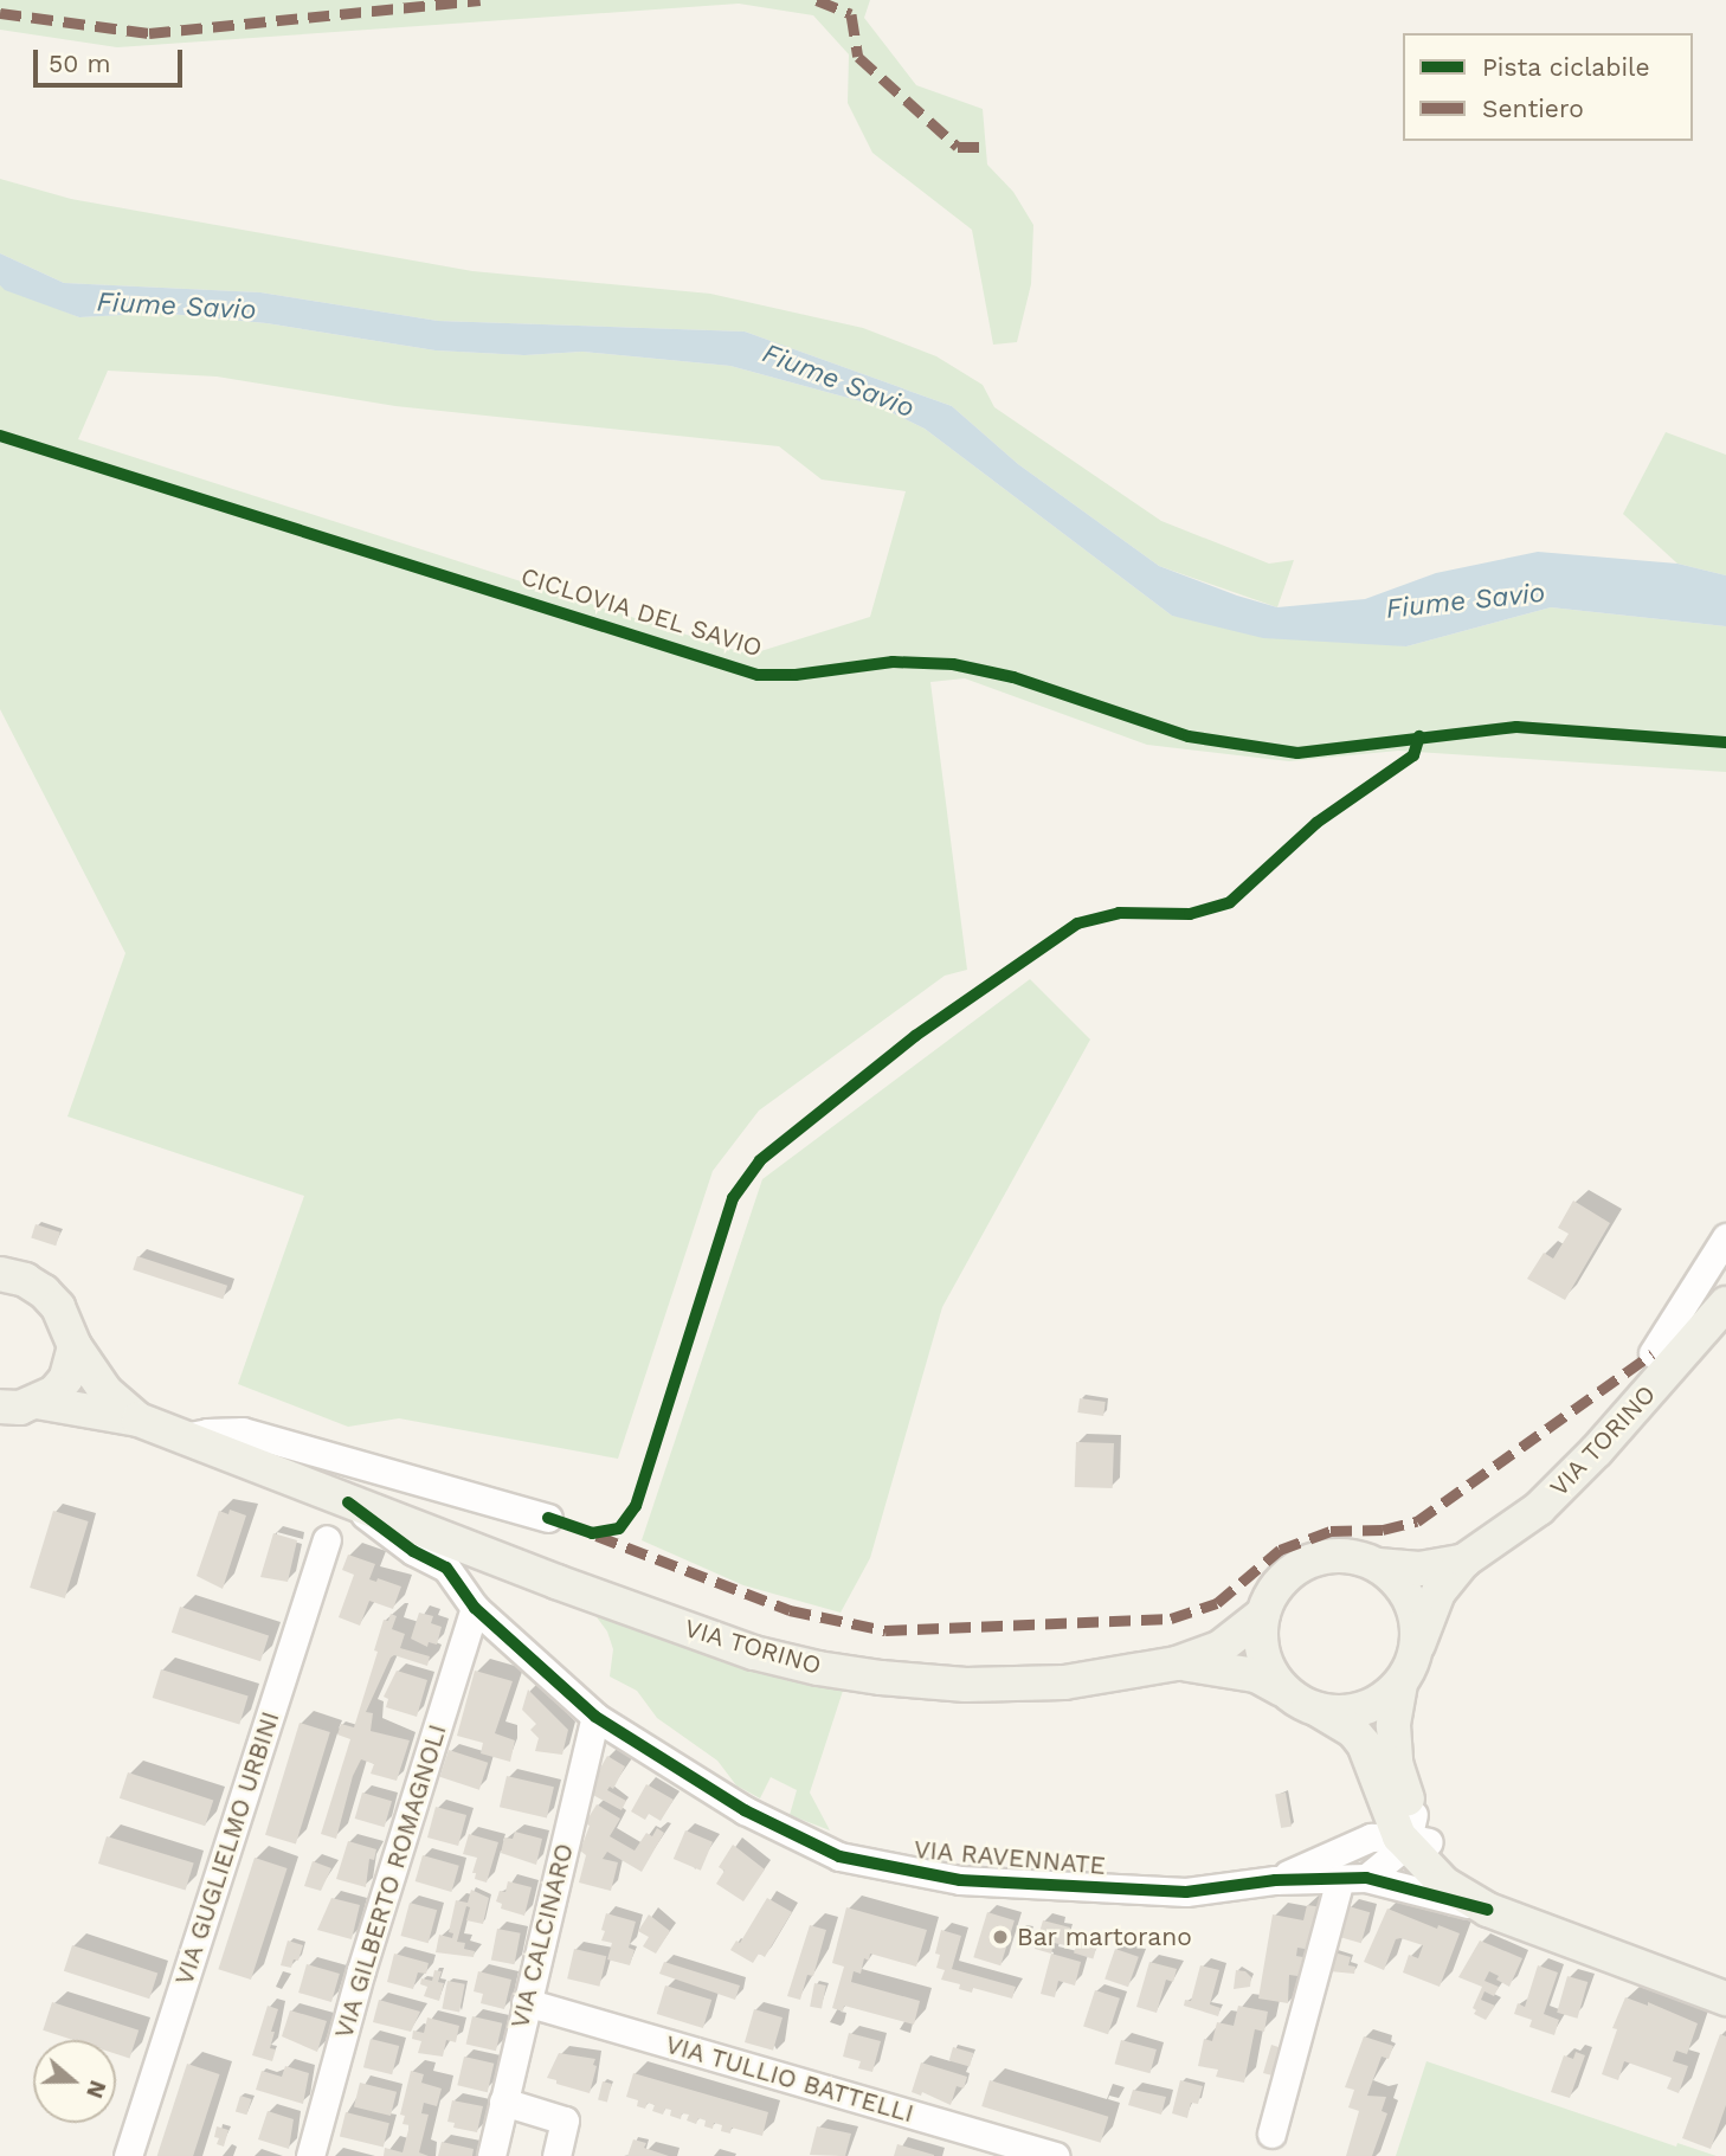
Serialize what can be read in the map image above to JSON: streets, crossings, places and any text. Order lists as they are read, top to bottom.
{
  "streets": {
    "main road": ["VIA TORINO", "VIA RAVENNATE"],
    "street": [
      "VIA GUGLIELMO URBINI",
      "VIA GILBERTO ROMAGNOLI",
      "VIA CALCINARO",
      "VIA TULLIO BATTELLI"
    ],
    "cycle path": ["CICLOVIA DEL SAVIO"]
  },
  "crossings": [
    ["VIA TORINO", "VIA RAVENNATE"],
    ["VIA RAVENNATE", "VIA GILBERTO ROMAGNOLI"],
    ["VIA RAVENNATE", "VIA CALCINARO"],
    ["VIA CALCINARO", "VIA TULLIO BATTELLI"]
  ],
  "water": ["Fiume Savio"],
  "places": ["Bar martorano"],
  "legend": ["Pista ciclabile", "Sentiero"],
  "scale_bar": "50 m",
  "north": "right"
}
